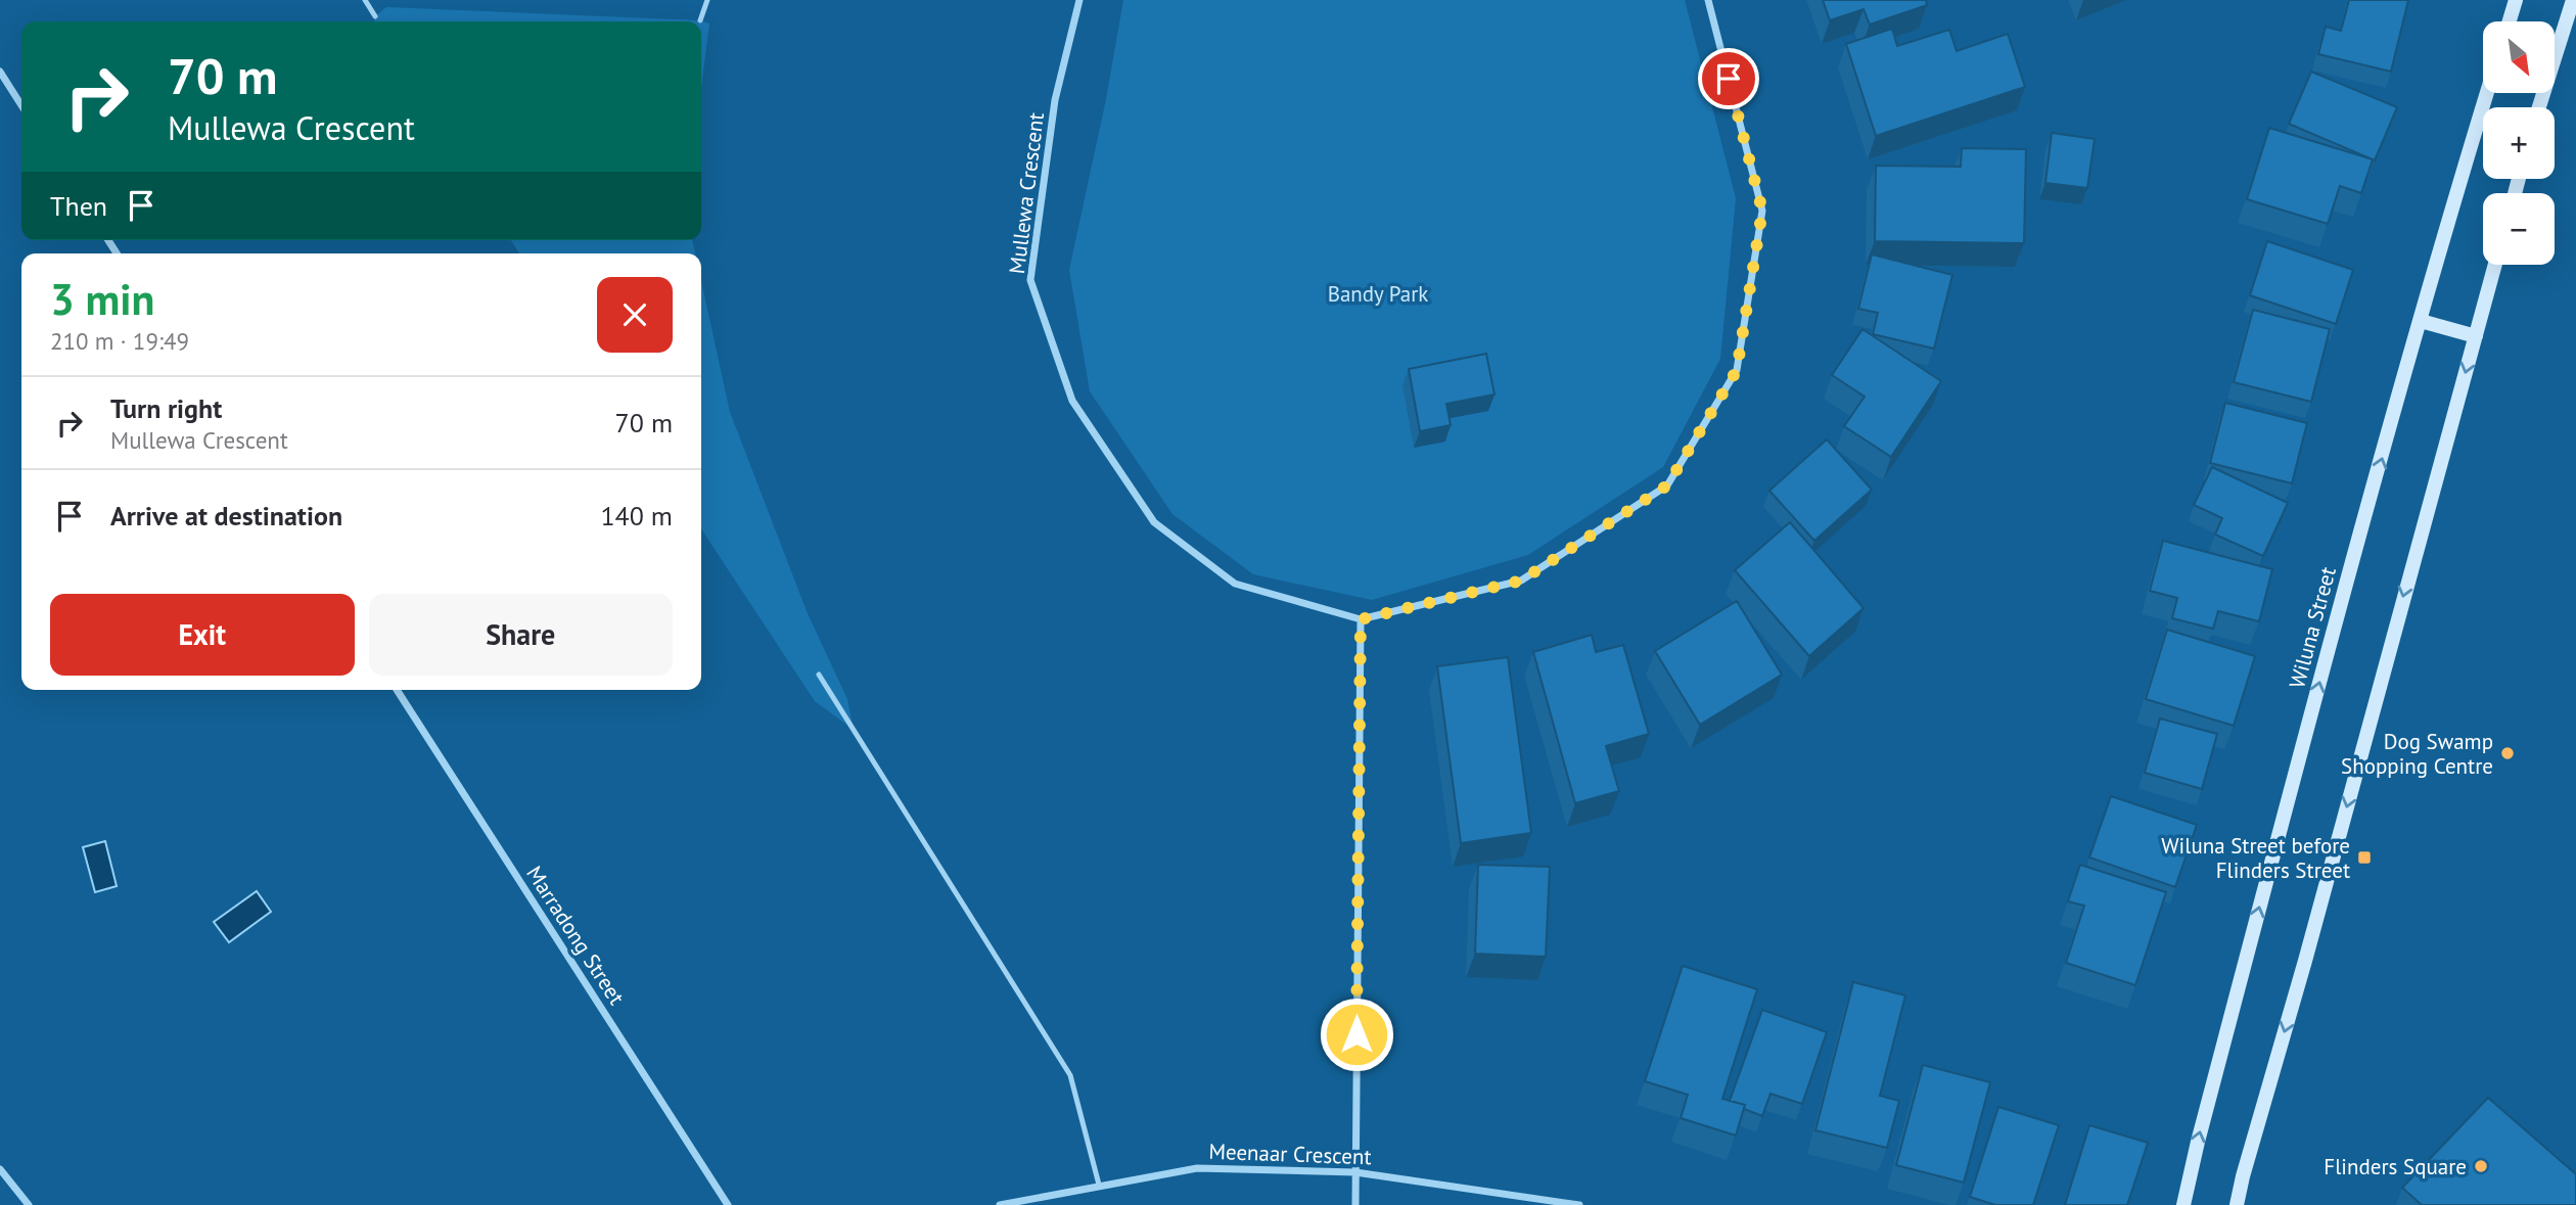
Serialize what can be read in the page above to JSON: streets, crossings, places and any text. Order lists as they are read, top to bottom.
{
  "streets": {
    "main road": ["Wiluna Street"],
    "street": ["Mullewa Crescent", "Marradong Street", "Meenaar Crescent"]
  },
  "parks": ["Bandy Park"],
  "places": {
    "other": ["Dog Swamp Shopping Centre", "Flinders Square"],
    "transit": ["Wiluna Street before Flinders Street"]
  },
  "north": "bottom right",
  "page": {
    "map_buttons": ["+", "−"],
    "turn": ["70 m", "Mullewa Crescent"],
    "then": "Then",
    "heading": ["3 min", "210 m · 19:49"],
    "list": [
      {
        "name": "Turn right",
        "note": "Mullewa Crescent",
        "value": "70 m"
      },
      {
        "name": "Arrive at destination",
        "value": "140 m"
      }
    ],
    "buttons": ["Exit", "Share"]
  }
}
